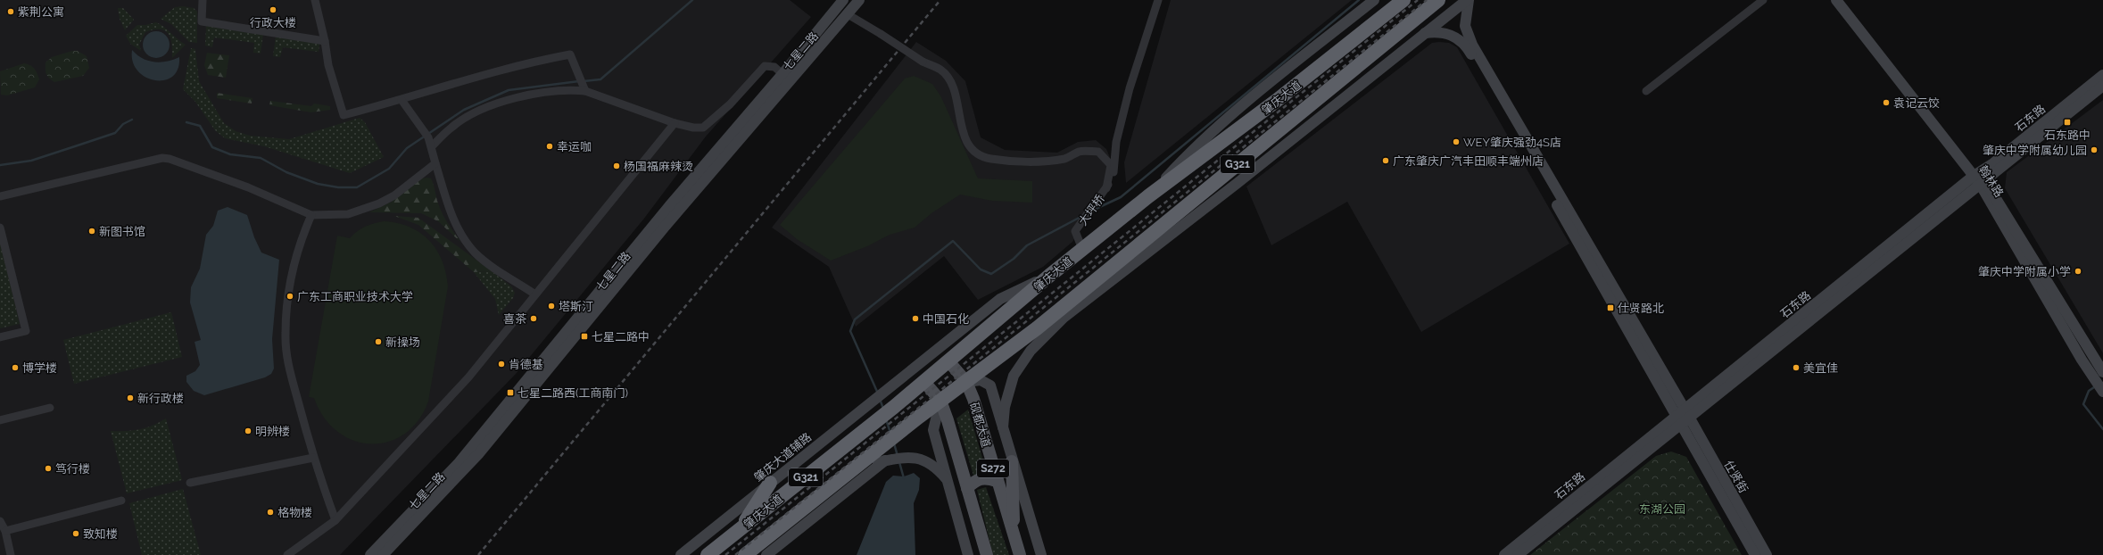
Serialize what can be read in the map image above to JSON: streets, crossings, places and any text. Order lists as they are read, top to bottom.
{
  "streets": {
    "highway": ["肇庆大道", "G321"],
    "main road": ["砚都大道", "S272"],
    "street": [
      "七星二路",
      "石东路",
      "翰林路",
      "大坪桥",
      "肇庆大道辅路",
      "仕贤街"
    ]
  },
  "crossings": [
    ["肇庆大道", "大坪桥"],
    ["肇庆大道", "砚都大道"],
    ["肇庆大道", "肇庆大道辅路"],
    ["肇庆大道", "S272"],
    ["石东路", "翰林路"],
    ["石东路", "仕贤街"]
  ],
  "parks": ["东湖公园"],
  "places": {
    "other": [
      "行政大楼",
      "紫荆公寓",
      "袁记云饺",
      "WEY肇庆强劲4S店",
      "幸运咖",
      "肇庆中学附属幼儿园",
      "广东肇庆广汽丰田顺丰端州店",
      "杨国福麻辣烫",
      "新图书馆",
      "肇庆中学附属小学",
      "广东工商职业技术大学",
      "塔斯汀",
      "喜茶",
      "中国石化",
      "新操场",
      "肯德基",
      "博学楼",
      "美宜佳",
      "新行政楼",
      "明辨楼",
      "笃行楼",
      "格物楼",
      "致知楼"
    ],
    "transit": [
      "石东路中",
      "仕贤路北",
      "七星二路中",
      "七星二路西(工商南门)"
    ]
  }
}
